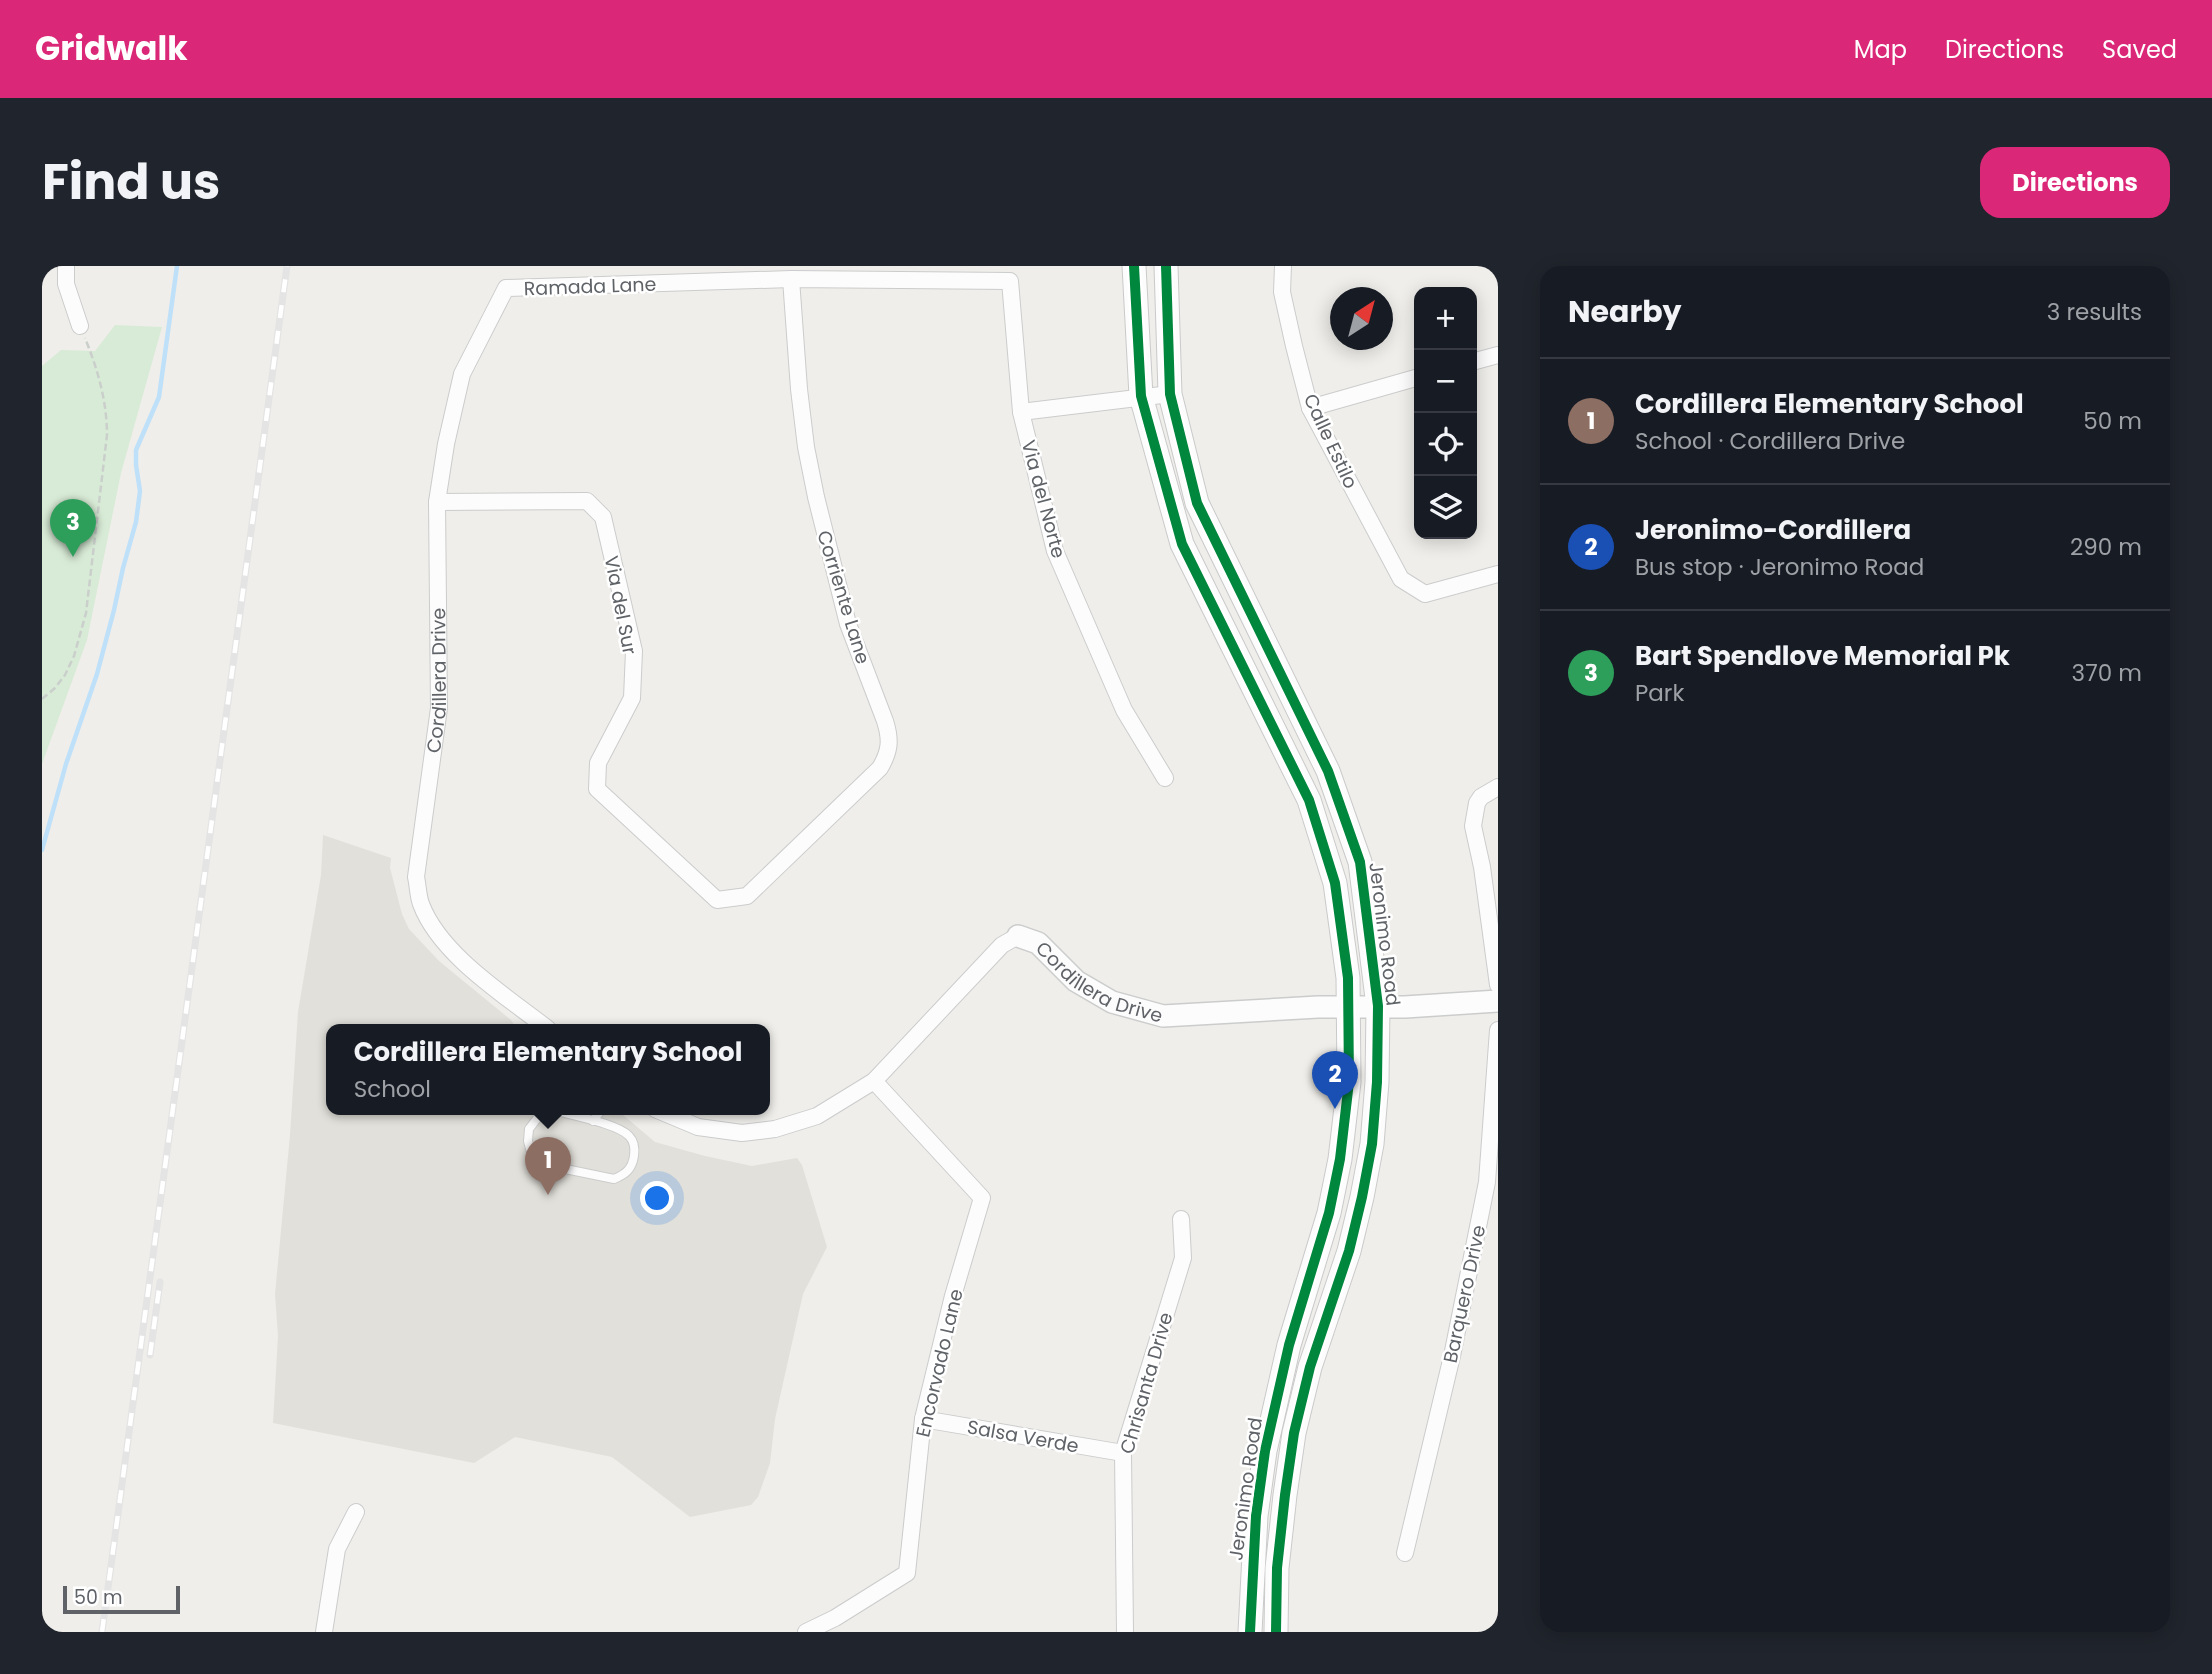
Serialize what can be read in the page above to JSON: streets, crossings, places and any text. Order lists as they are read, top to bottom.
{
  "streets": {
    "main road": ["Jeronimo Road"],
    "street": [
      "Ramada Lane",
      "Calle Estilo",
      "Via del Norte",
      "Corriente Lane",
      "Via del Sur",
      "Cordillera Drive",
      "Barquero Drive",
      "Encorvado Lane",
      "Chrisanta Drive",
      "Salsa Verde"
    ]
  },
  "crossings": [
    ["Ramada Lane", "Via del Norte"],
    ["Ramada Lane", "Corriente Lane"],
    ["Ramada Lane", "Cordillera Drive"],
    ["Corriente Lane", "Via del Sur"],
    ["Via del Sur", "Cordillera Drive"],
    ["Cordillera Drive", "Jeronimo Road"],
    ["Cordillera Drive", "Encorvado Lane"],
    ["Encorvado Lane", "Salsa Verde"],
    ["Chrisanta Drive", "Salsa Verde"]
  ],
  "scale_bar": "50 m",
  "north": "top right",
  "page": {
    "header": "Gridwalk",
    "nav": ["Map", "Directions", "Saved"],
    "title": "Find us",
    "buttons": "Directions",
    "heading": ["Nearby", "3 results"],
    "map_buttons": ["+", "−"],
    "list": [
      {
        "mark": "1",
        "name": "Cordillera Elementary School",
        "note": "School · Cordillera Drive",
        "value": "50 m"
      },
      {
        "mark": "2",
        "name": "Jeronimo-Cordillera",
        "note": "Bus stop · Jeronimo Road",
        "value": "290 m"
      },
      {
        "mark": "3",
        "name": "Bart Spendlove Memorial Pk",
        "note": "Park",
        "value": "370 m"
      }
    ],
    "pins": ["3", "2", "1"],
    "popup": ["Cordillera Elementary School", "School"],
    "scale": "50 m"
  }
}
